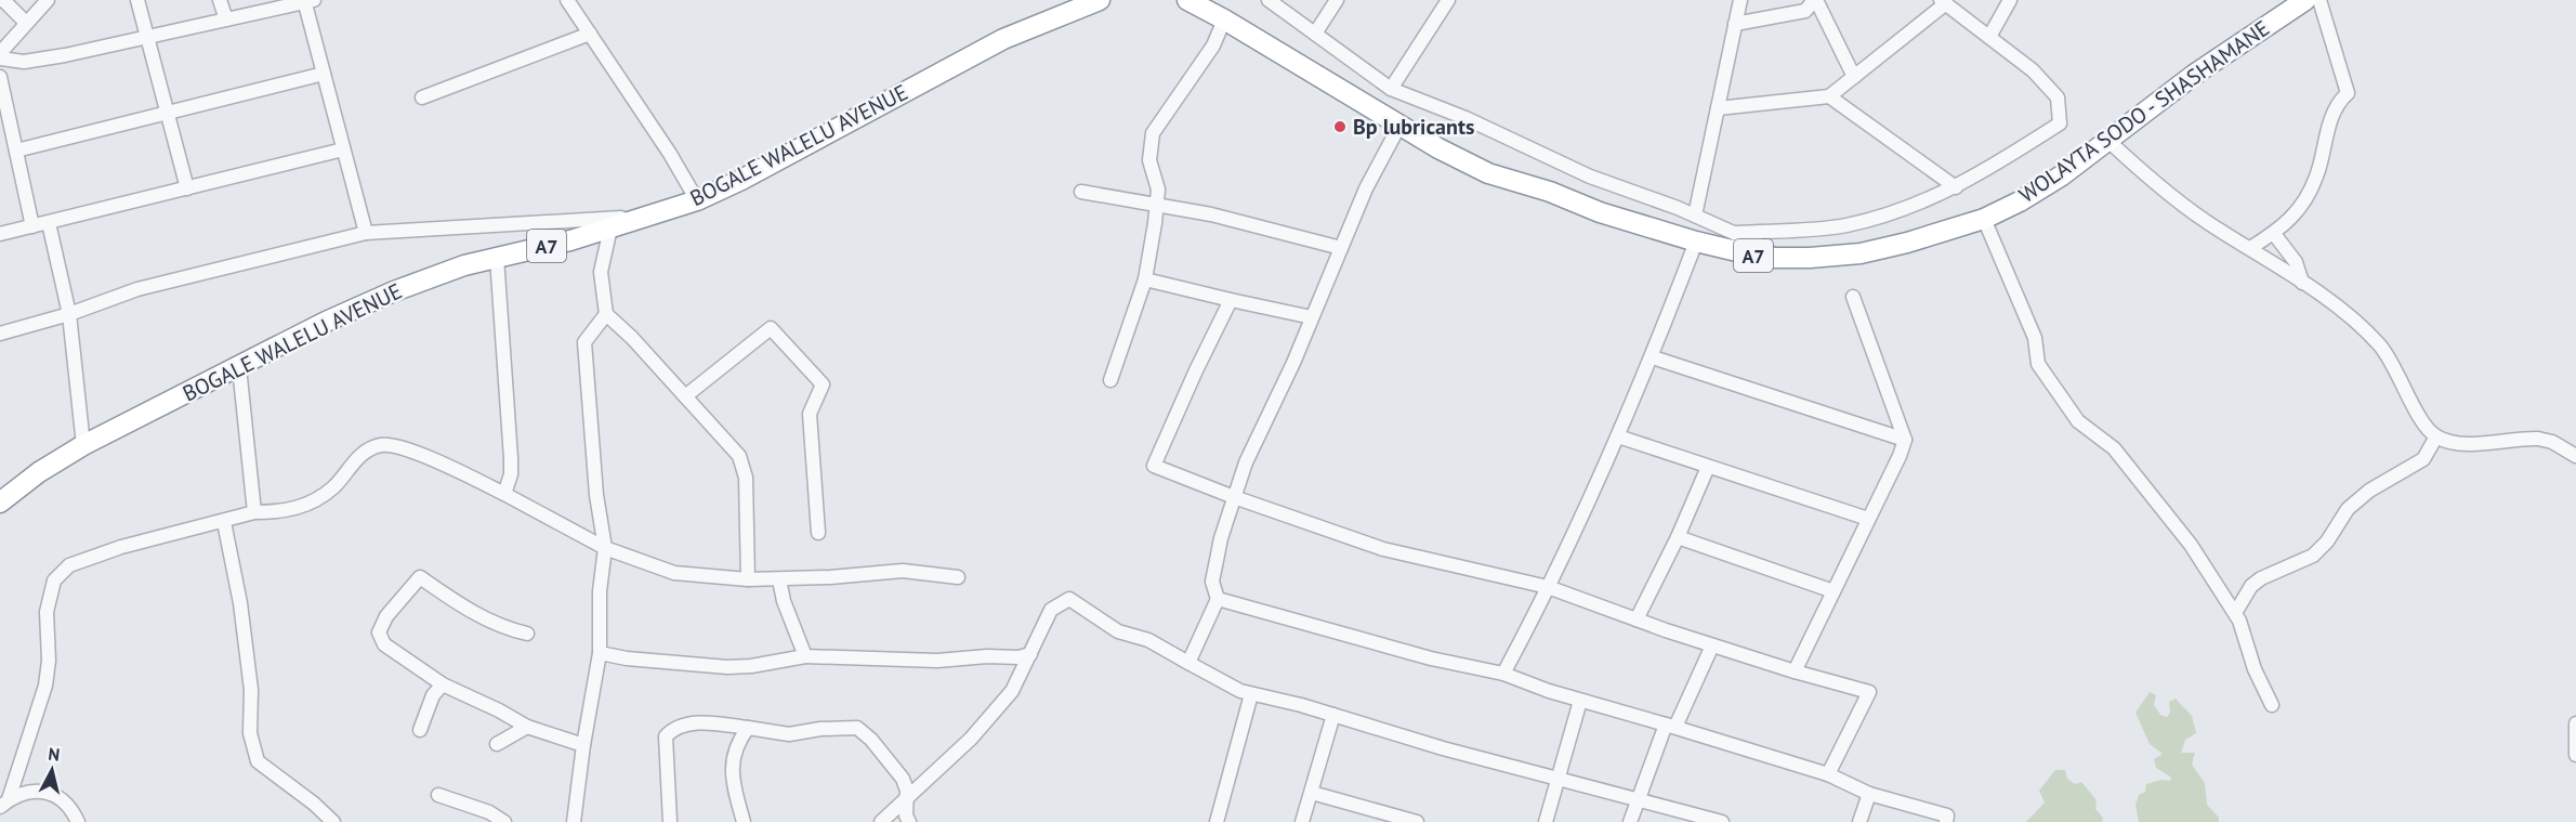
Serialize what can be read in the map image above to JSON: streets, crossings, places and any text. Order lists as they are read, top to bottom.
{
  "streets": {
    "highway": ["WOLAYTA SODO - SHASHAMANE", "BOGALE WALELU AVENUE", "A7"]
  },
  "places": ["Bp lubricants"],
  "north": "top"
}
